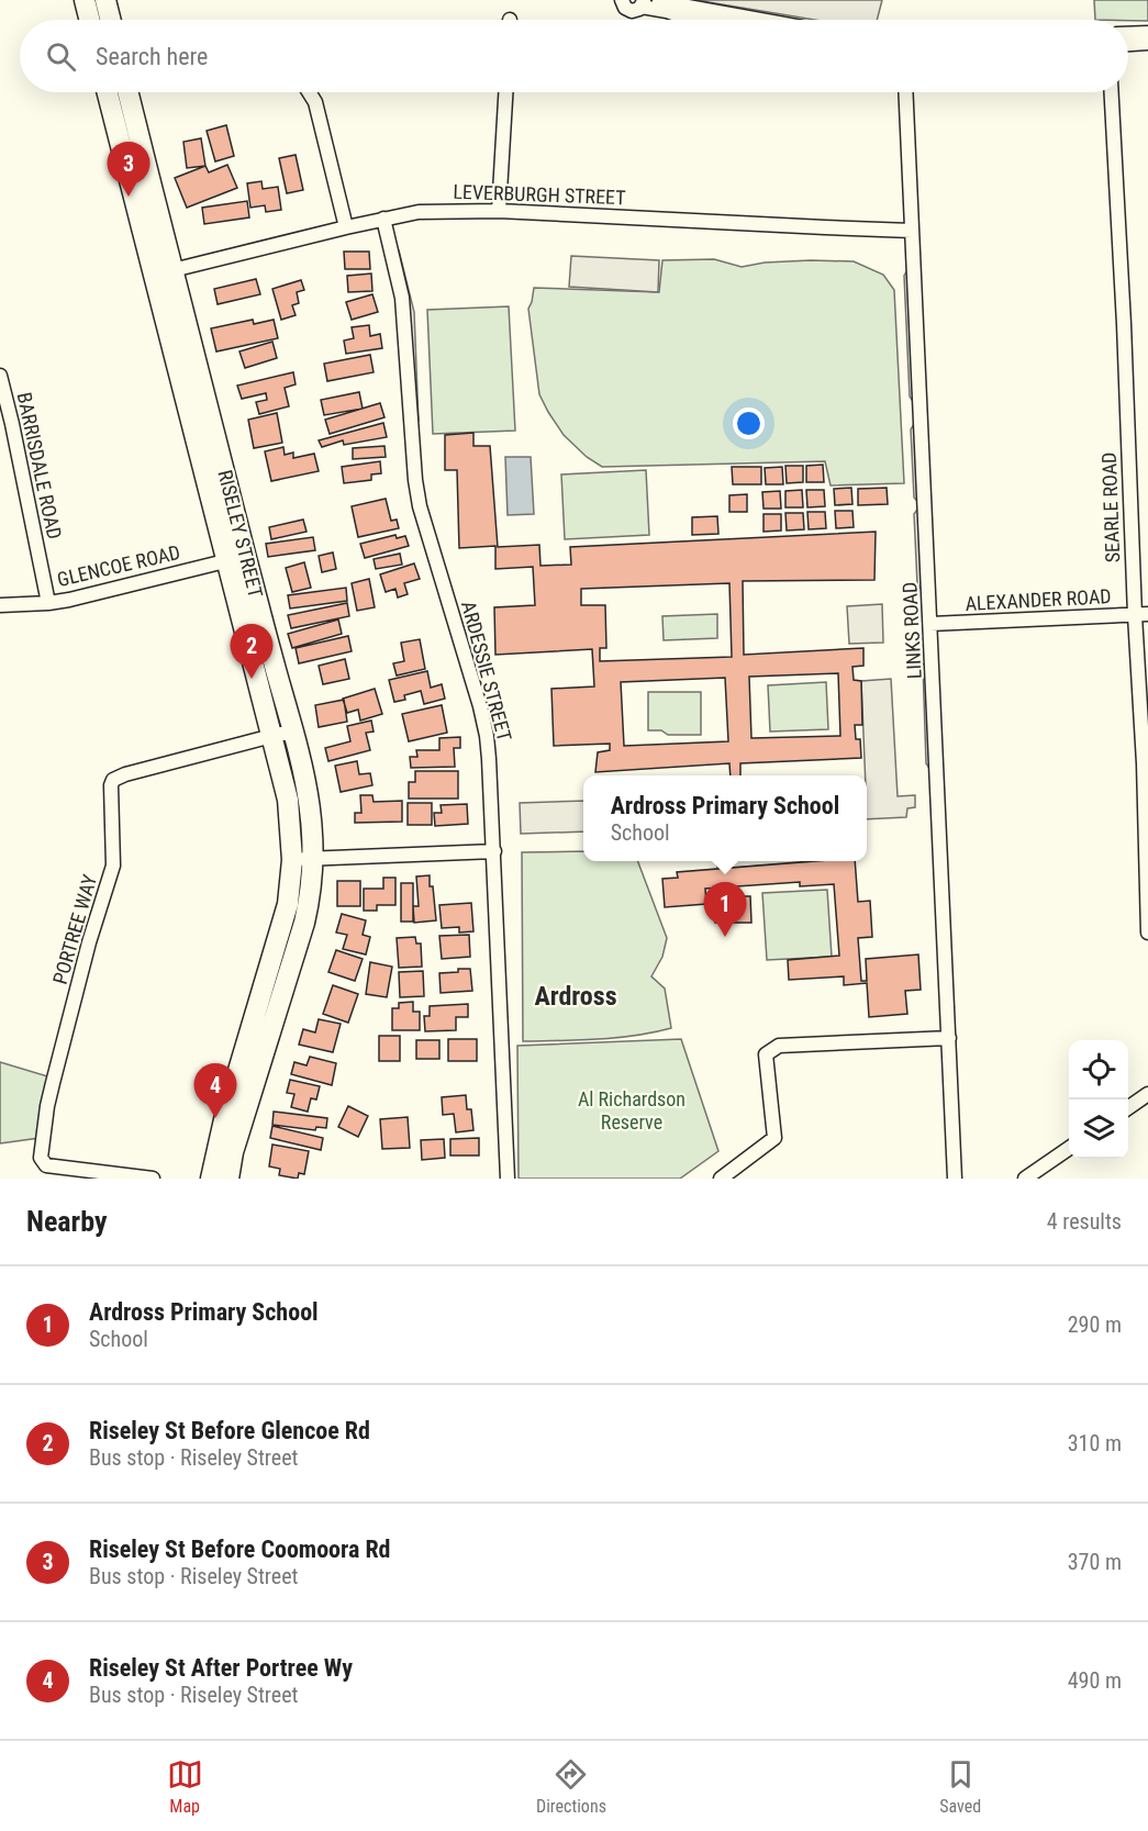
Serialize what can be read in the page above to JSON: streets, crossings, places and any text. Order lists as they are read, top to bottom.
{
  "streets": {
    "highway": ["RISELEY STREET"],
    "street": [
      "LEVERBURGH STREET",
      "BARRISDALE ROAD",
      "SEARLE ROAD",
      "GLENCOE ROAD",
      "ALEXANDER ROAD",
      "LINKS ROAD",
      "ARDESSIE STREET",
      "PORTREE WAY"
    ]
  },
  "crossings": [
    ["LEVERBURGH STREET", "RISELEY STREET"],
    ["LEVERBURGH STREET", "LINKS ROAD"],
    ["LEVERBURGH STREET", "ARDESSIE STREET"],
    ["BARRISDALE ROAD", "GLENCOE ROAD"],
    ["SEARLE ROAD", "ALEXANDER ROAD"],
    ["RISELEY STREET", "GLENCOE ROAD"],
    ["RISELEY STREET", "PORTREE WAY"],
    ["ALEXANDER ROAD", "LINKS ROAD"]
  ],
  "districts": ["Ardross"],
  "parks": ["Al Richardson Reserve"],
  "page": {
    "search": "Search here",
    "pins": [
      "3",
      "2",
      "1",
      "4"
    ],
    "popup": ["Ardross Primary School", "School"],
    "heading": ["Nearby", "4 results"],
    "list": [
      {
        "mark": "1",
        "name": "Ardross Primary School",
        "note": "School",
        "value": "290 m"
      },
      {
        "mark": "2",
        "name": "Riseley St Before Glencoe Rd",
        "note": "Bus stop · Riseley Street",
        "value": "310 m"
      },
      {
        "mark": "3",
        "name": "Riseley St Before Coomoora Rd",
        "note": "Bus stop · Riseley Street",
        "value": "370 m"
      },
      {
        "mark": "4",
        "name": "Riseley St After Portree Wy",
        "note": "Bus stop · Riseley Street",
        "value": "490 m"
      }
    ],
    "nav": ["Map", "Directions", "Saved"]
  }
}
